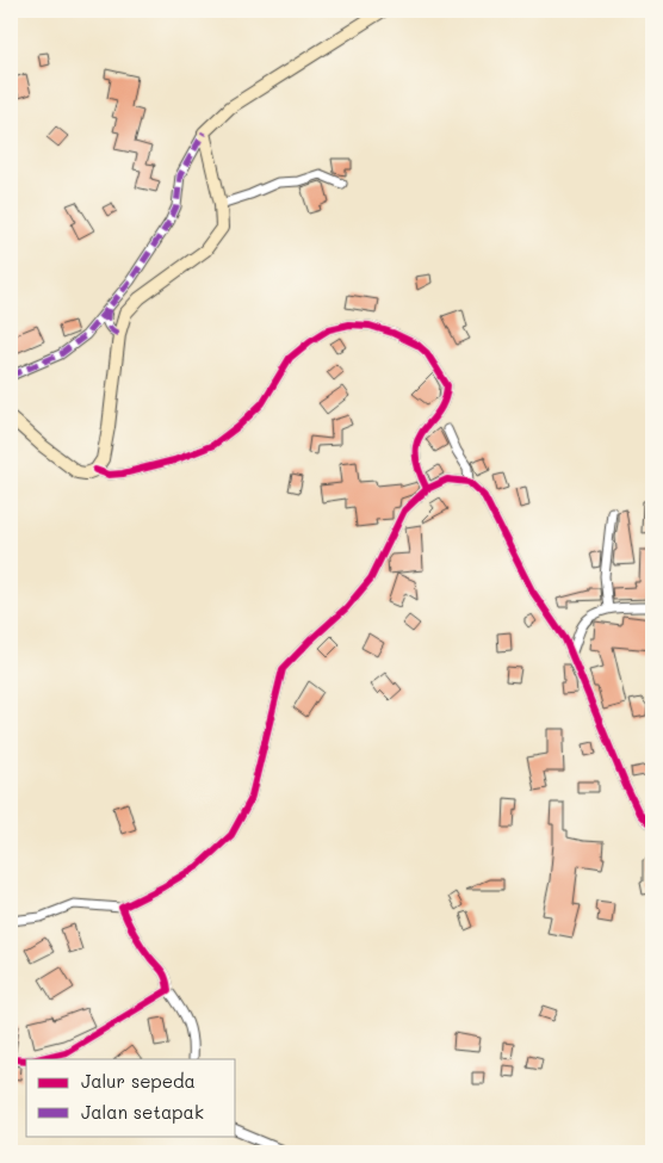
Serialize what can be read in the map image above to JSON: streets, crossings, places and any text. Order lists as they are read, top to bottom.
{
  "legend": ["Jalur sepeda", "Jalan setapak"]
}
